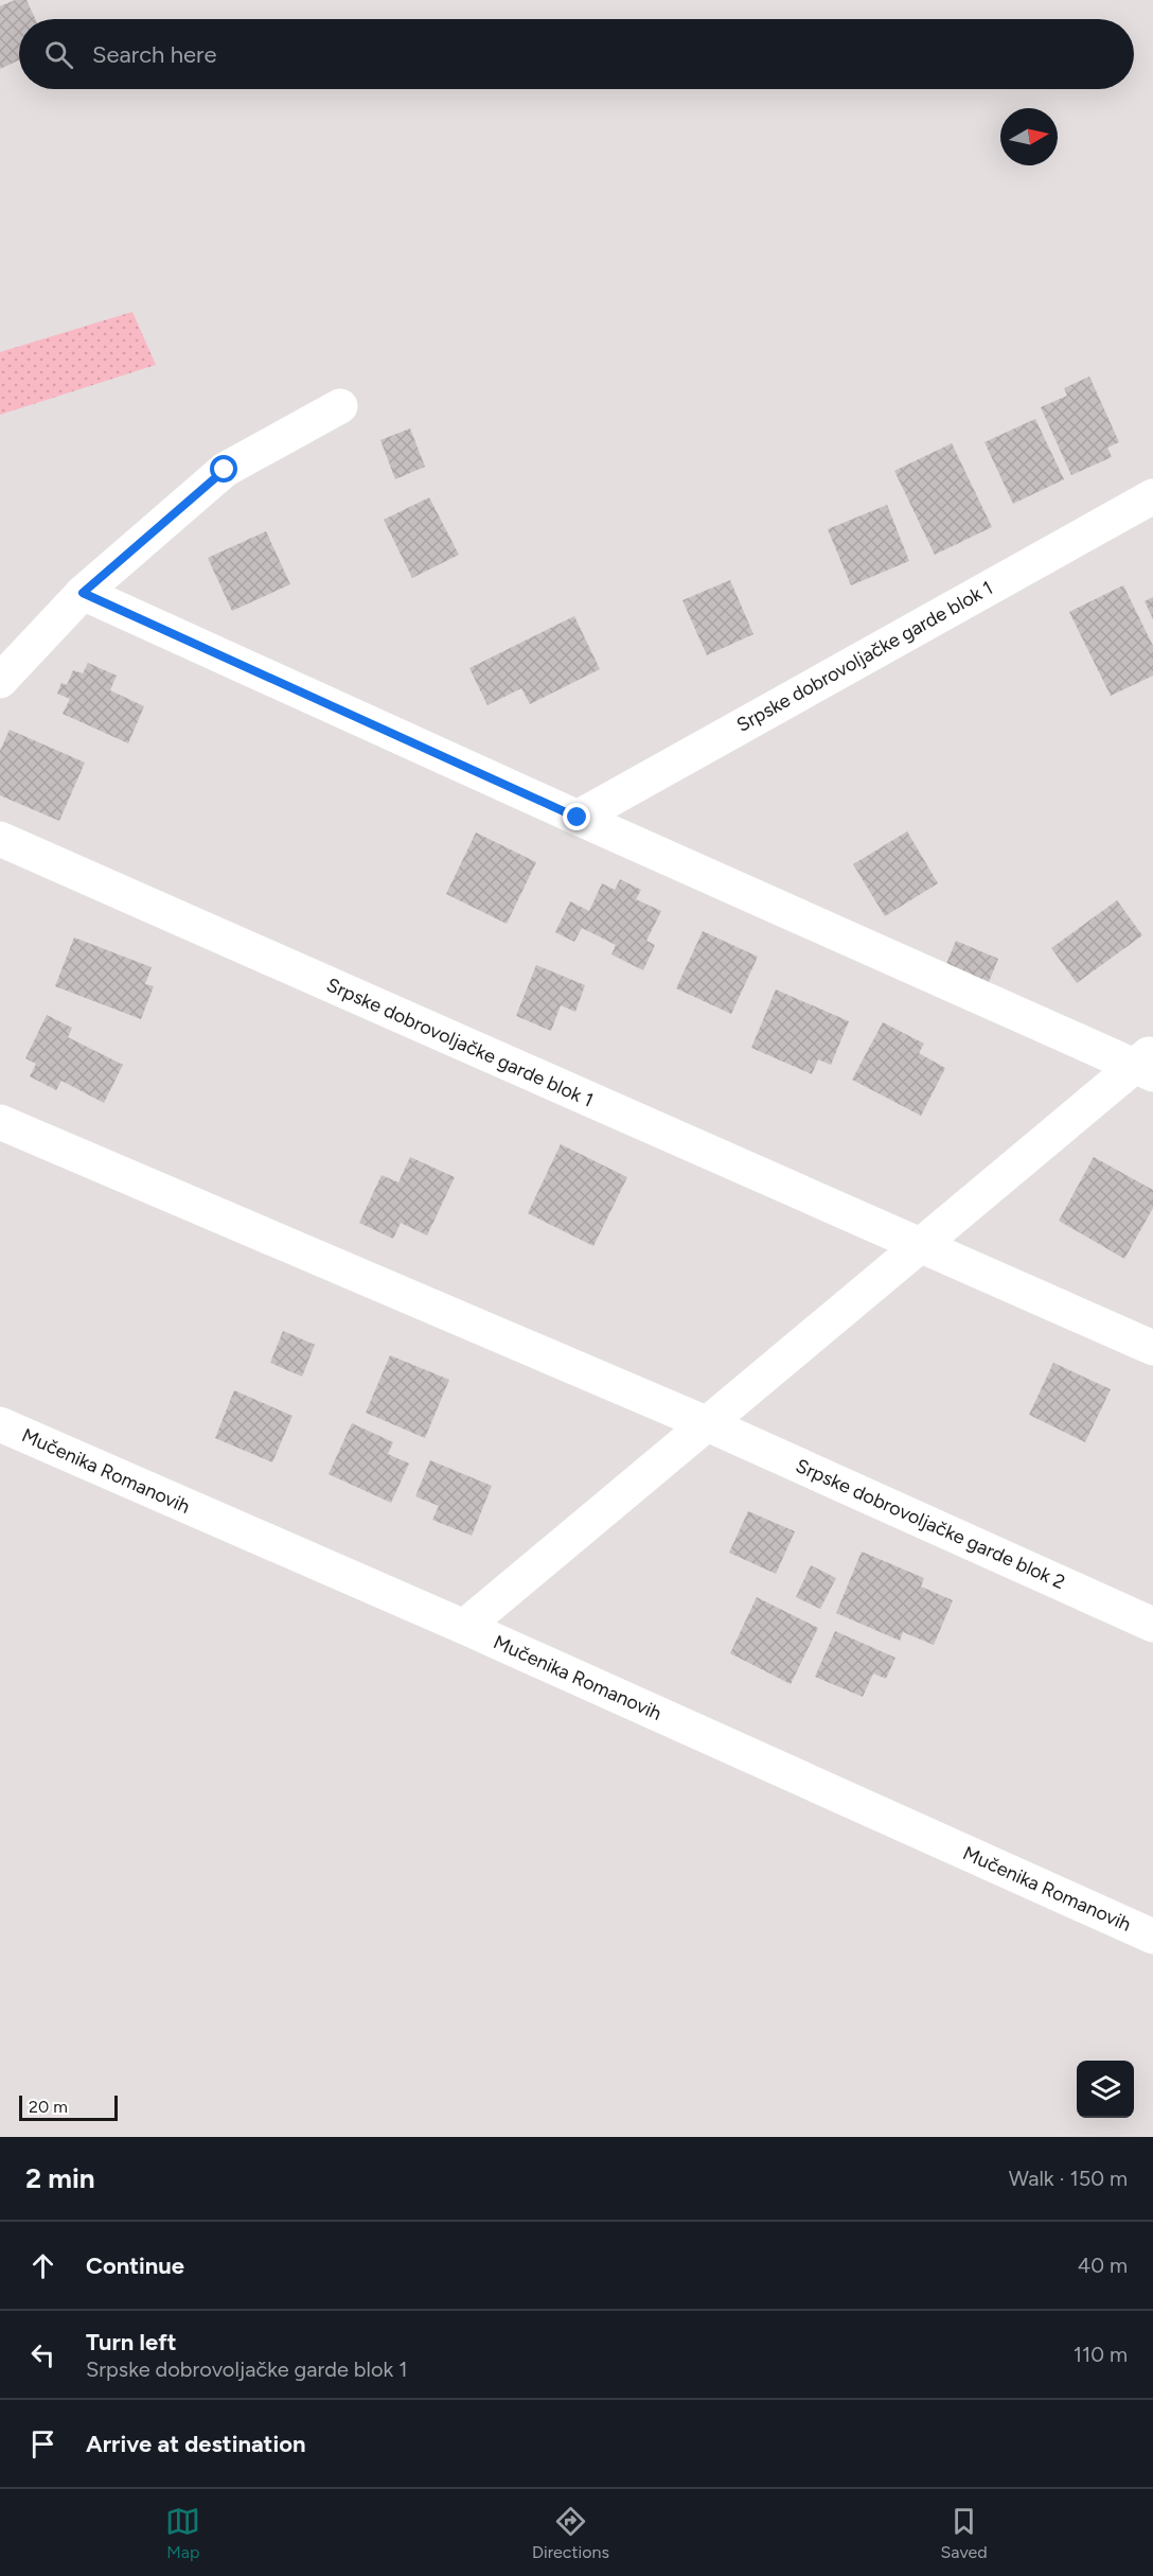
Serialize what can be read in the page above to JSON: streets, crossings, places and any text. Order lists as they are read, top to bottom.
{
  "streets": {
    "street": ["Srpske dobrovoljačke garde blok 1", "Mučenika Romanovih", "Srpske dobrovoljačke garde blok 2"]
  },
  "scale_bar": "20 m",
  "north": "right",
  "page": {
    "search": "Search here",
    "scale": "20 m",
    "heading": ["2 min", "Walk · 150 m"],
    "list": [
      ["Continue", "40 m"],
      ["Turn left", "Srpske dobrovoljačke garde blok 1", "110 m"],
      "Arrive at destination"
    ],
    "nav": ["Map", "Directions", "Saved"]
  }
}
